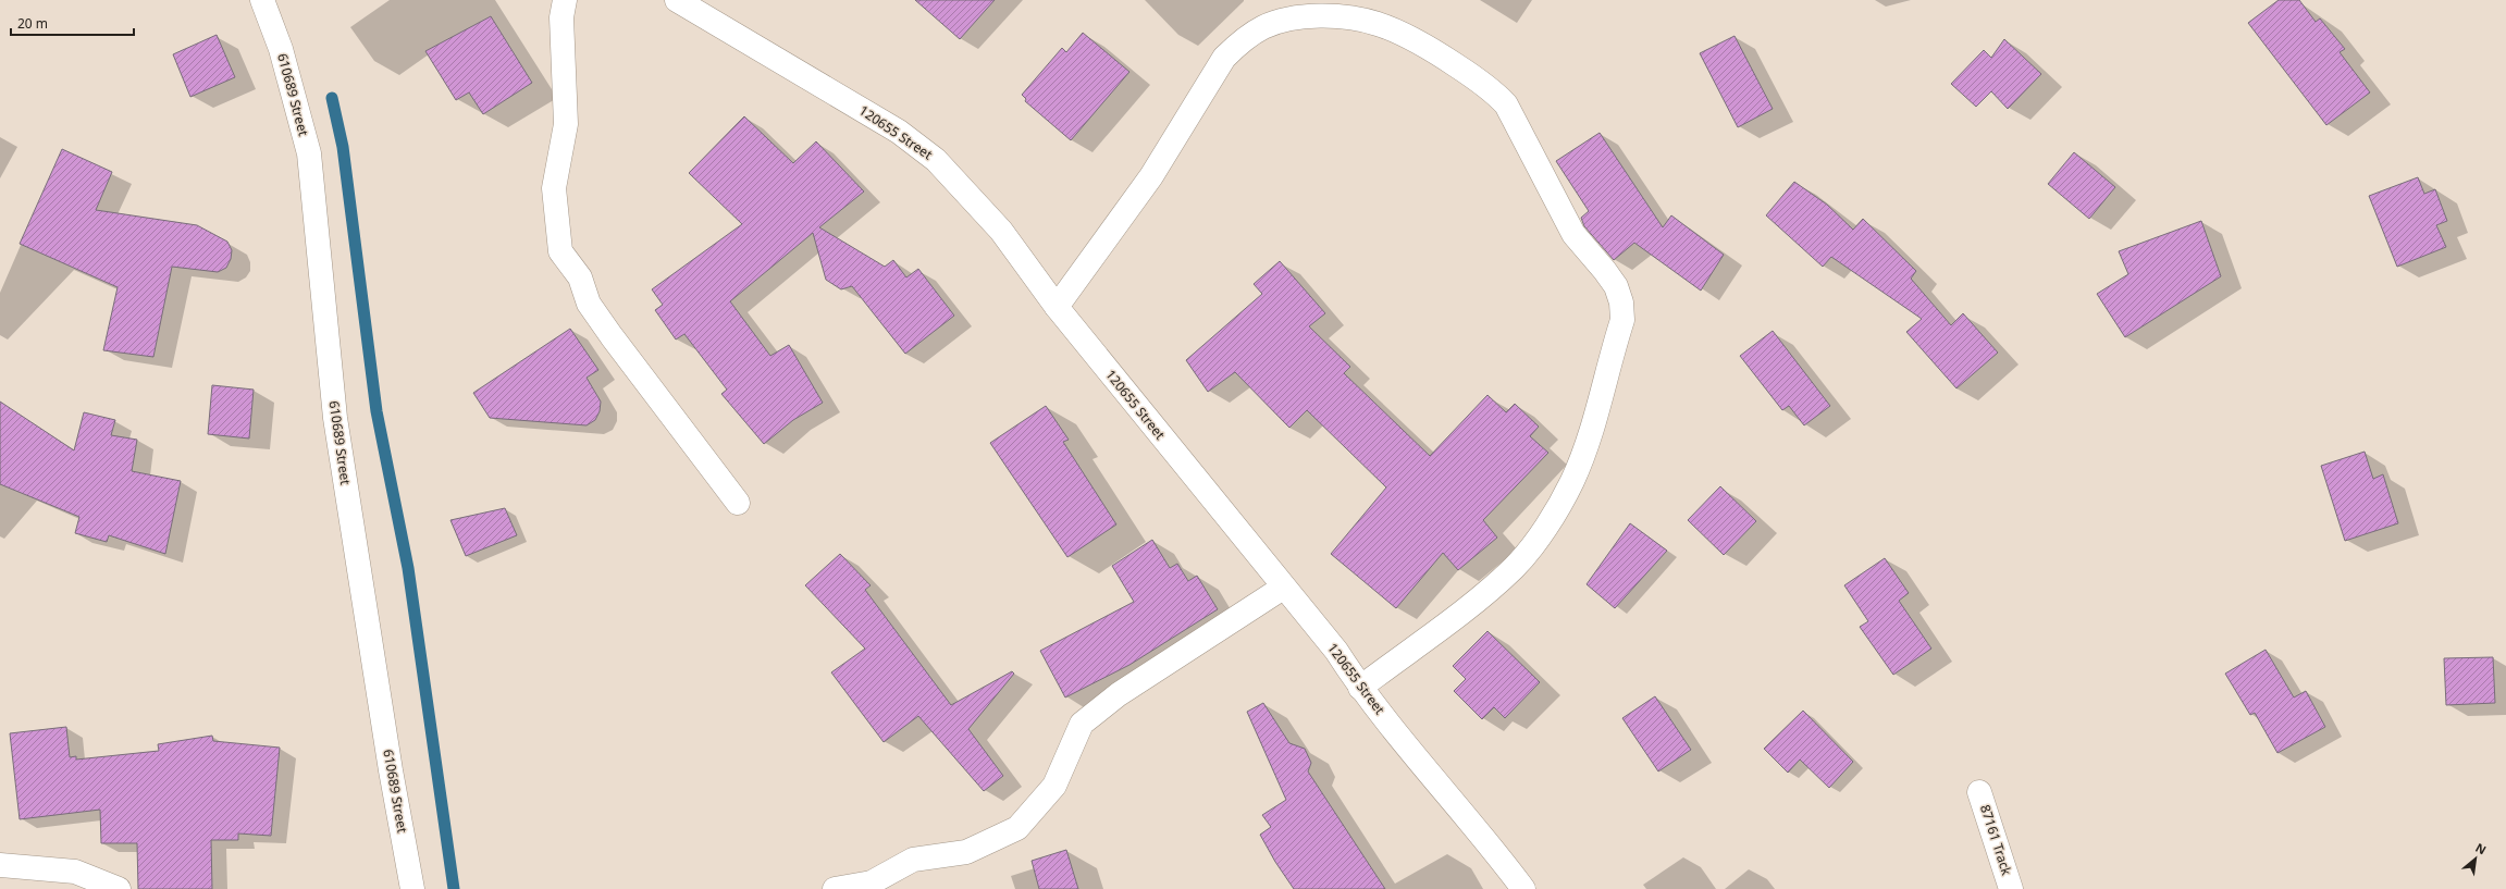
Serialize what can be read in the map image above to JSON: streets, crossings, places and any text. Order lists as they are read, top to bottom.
{
  "streets": {
    "street": ["610689 Street", "120655 Street", "87161 Track"]
  },
  "scale_bar": "20 m",
  "north": "top right"
}
